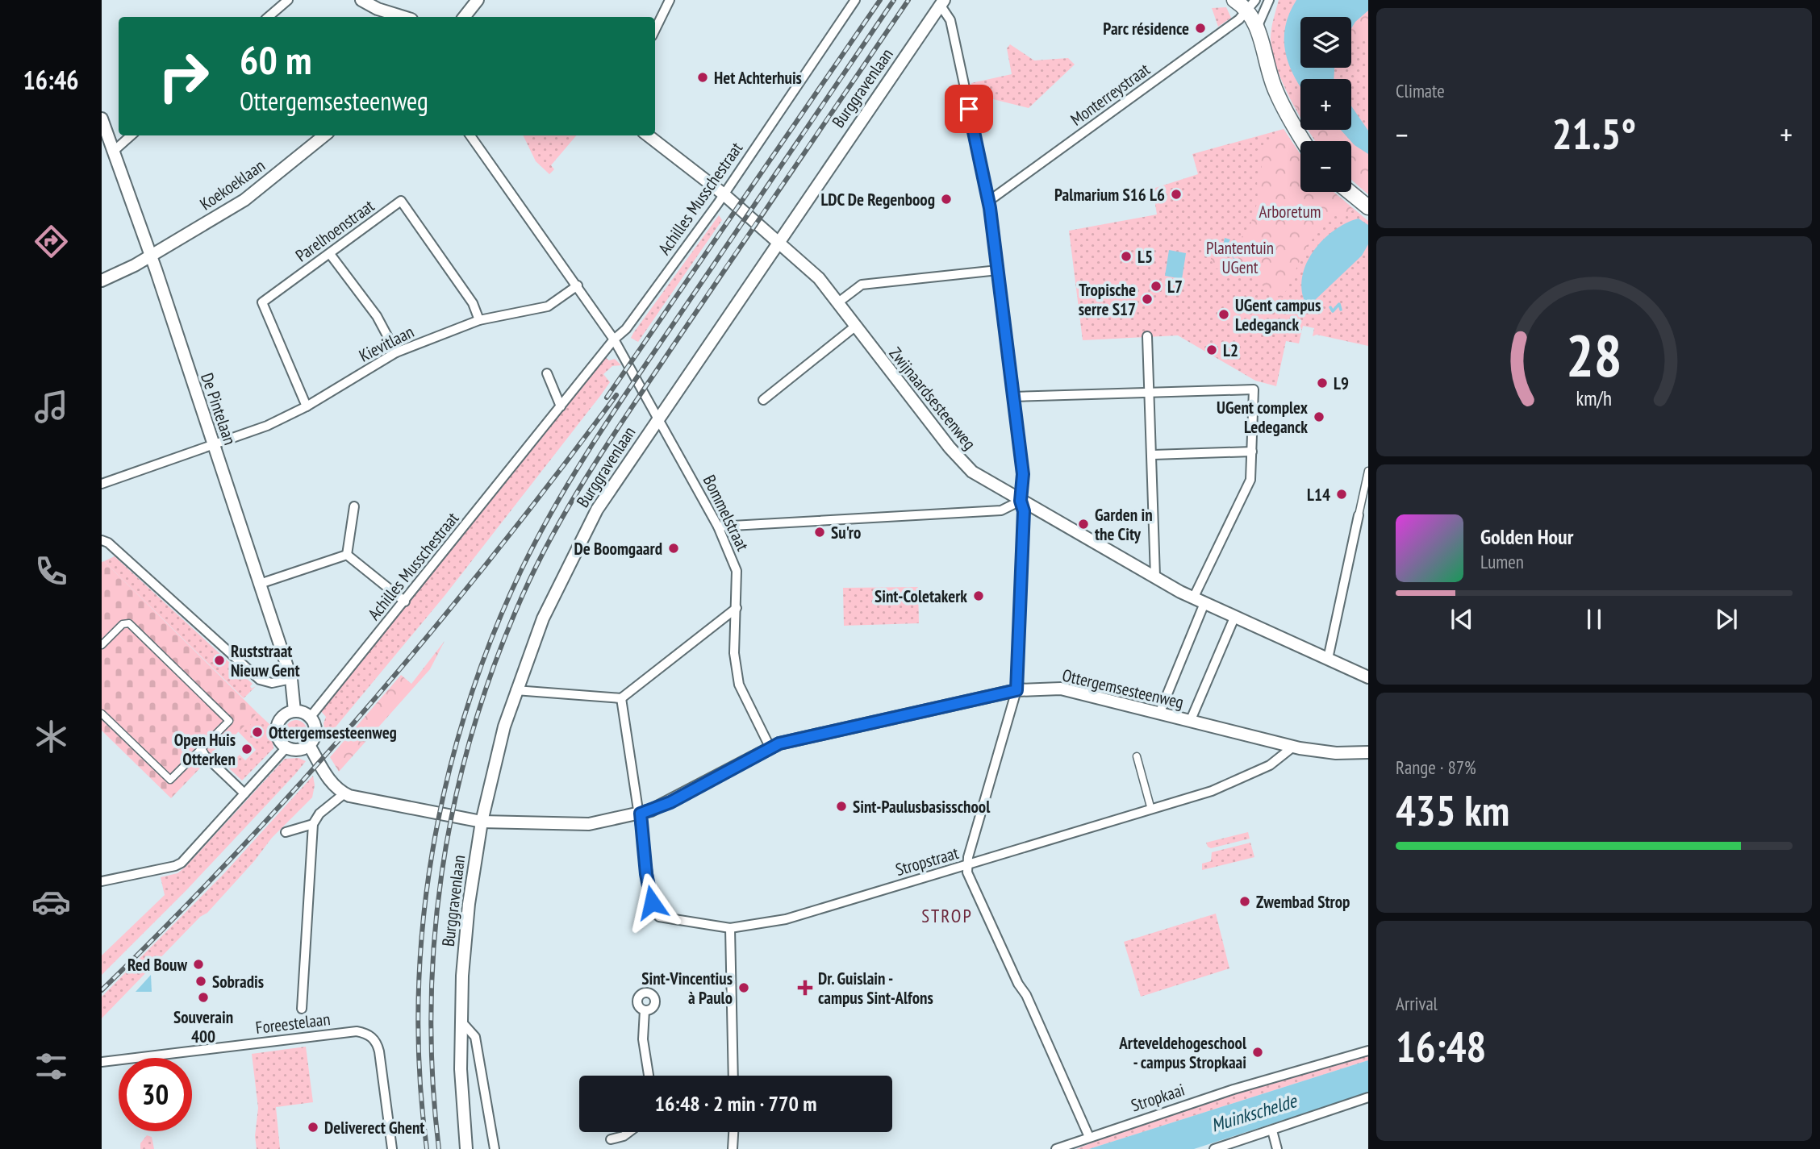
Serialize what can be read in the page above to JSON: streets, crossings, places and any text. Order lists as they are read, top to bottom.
{
  "streets": {
    "street": [
      "Burggravenlaan",
      "Monterreystraat",
      "Koekoeklaan",
      "Achilles Musschestraat",
      "Parelhoenstraat",
      "Kievitlaan",
      "Zwijnaardsesteenweg",
      "De Pintelaan",
      "Bommelstraat",
      "Ottergemsesteenweg",
      "Stropstraat",
      "Foreestelaan",
      "Stropkaai"
    ]
  },
  "crossings": [
    ["Burggravenlaan", "Zwijnaardsesteenweg"],
    ["Burggravenlaan", "Bommelstraat"],
    ["Burggravenlaan", "Ottergemsesteenweg"],
    ["Koekoeklaan", "De Pintelaan"],
    ["Achilles Musschestraat", "Zwijnaardsesteenweg"],
    ["Achilles Musschestraat", "De Pintelaan"],
    ["Achilles Musschestraat", "Bommelstraat"],
    ["Achilles Musschestraat", "Ottergemsesteenweg"],
    ["Parelhoenstraat", "Kievitlaan"],
    ["Kievitlaan", "De Pintelaan"],
    ["Kievitlaan", "Bommelstraat"],
    ["De Pintelaan", "Ottergemsesteenweg"],
    ["Bommelstraat", "Ottergemsesteenweg"],
    ["Ottergemsesteenweg", "Stropstraat"]
  ],
  "districts": ["STROP"],
  "water": ["Muinkschelde"],
  "parks": ["Arboretum", "Plantentuin UGent"],
  "places": {
    "other": [
      "Parc résidence",
      "Het Achterhuis",
      "Palmarium S16 L6",
      "LDC De Regenboog",
      "L5",
      "L7",
      "Tropische serre S17",
      "UGent campus Ledeganck",
      "L2",
      "L9",
      "UGent complex Ledeganck",
      "L14",
      "Garden in the City",
      "Su'ro",
      "De Boomgaard",
      "Sint-Coletakerk",
      "Ruststraat Nieuw Gent",
      "Ottergemsesteenweg",
      "Open Huis Otterken",
      "Sint-Paulusbasisschool",
      "Zwembad Strop",
      "Red Bouw",
      "Sobradis",
      "Sint-Vincentius à Paulo",
      "Souverain 400",
      "Arteveldehogeschool - campus Stropkaai",
      "Deliverect Ghent"
    ],
    "health": ["Dr. Guislain - campus Sint-Alfons"]
  },
  "page": {
    "tabs": "16:46",
    "tile": [
      "Climate",
      ["Range · 87%", "435 km"],
      ["Arrival", "16:48"]
    ],
    "map_buttons": ["+", "−"],
    "turn": ["60 m", "Ottergemsesteenweg"],
    "heat": ["−", "21.5°", "+"],
    "song": ["Golden Hour", "Lumen"],
    "limit": "30",
    "trip": "16:48 · 2 min · 770 m",
    "gauge": ["28", "km/h"]
  }
}
